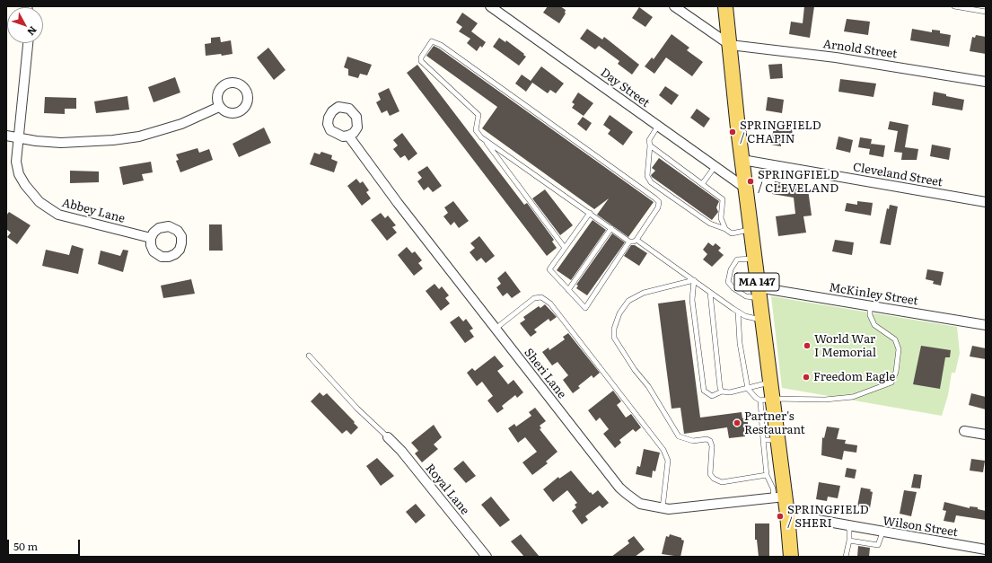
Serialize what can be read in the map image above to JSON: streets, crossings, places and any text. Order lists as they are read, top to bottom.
{
  "streets": {
    "main road": ["MA 147"],
    "street": [
      "Arnold Street",
      "Day Street",
      "Cleveland Street",
      "Abbey Lane",
      "McKinley Street",
      "Sheri Lane",
      "Royal Lane",
      "Wilson Street"
    ]
  },
  "crossings": [
    ["Arnold Street", "MA 147"],
    ["Day Street", "MA 147"],
    ["Cleveland Street", "MA 147"],
    ["MA 147", "McKinley Street"],
    ["MA 147", "Sheri Lane"],
    ["MA 147", "Wilson Street"]
  ],
  "places": [
    "SPRINGFIELD / CHAPIN",
    "SPRINGFIELD / CLEVELAND",
    "World War I Memorial",
    "Freedom Eagle",
    "Partner's Restaurant",
    "SPRINGFIELD / SHERI"
  ],
  "scale_bar": "50 m",
  "north": "bottom right"
}
